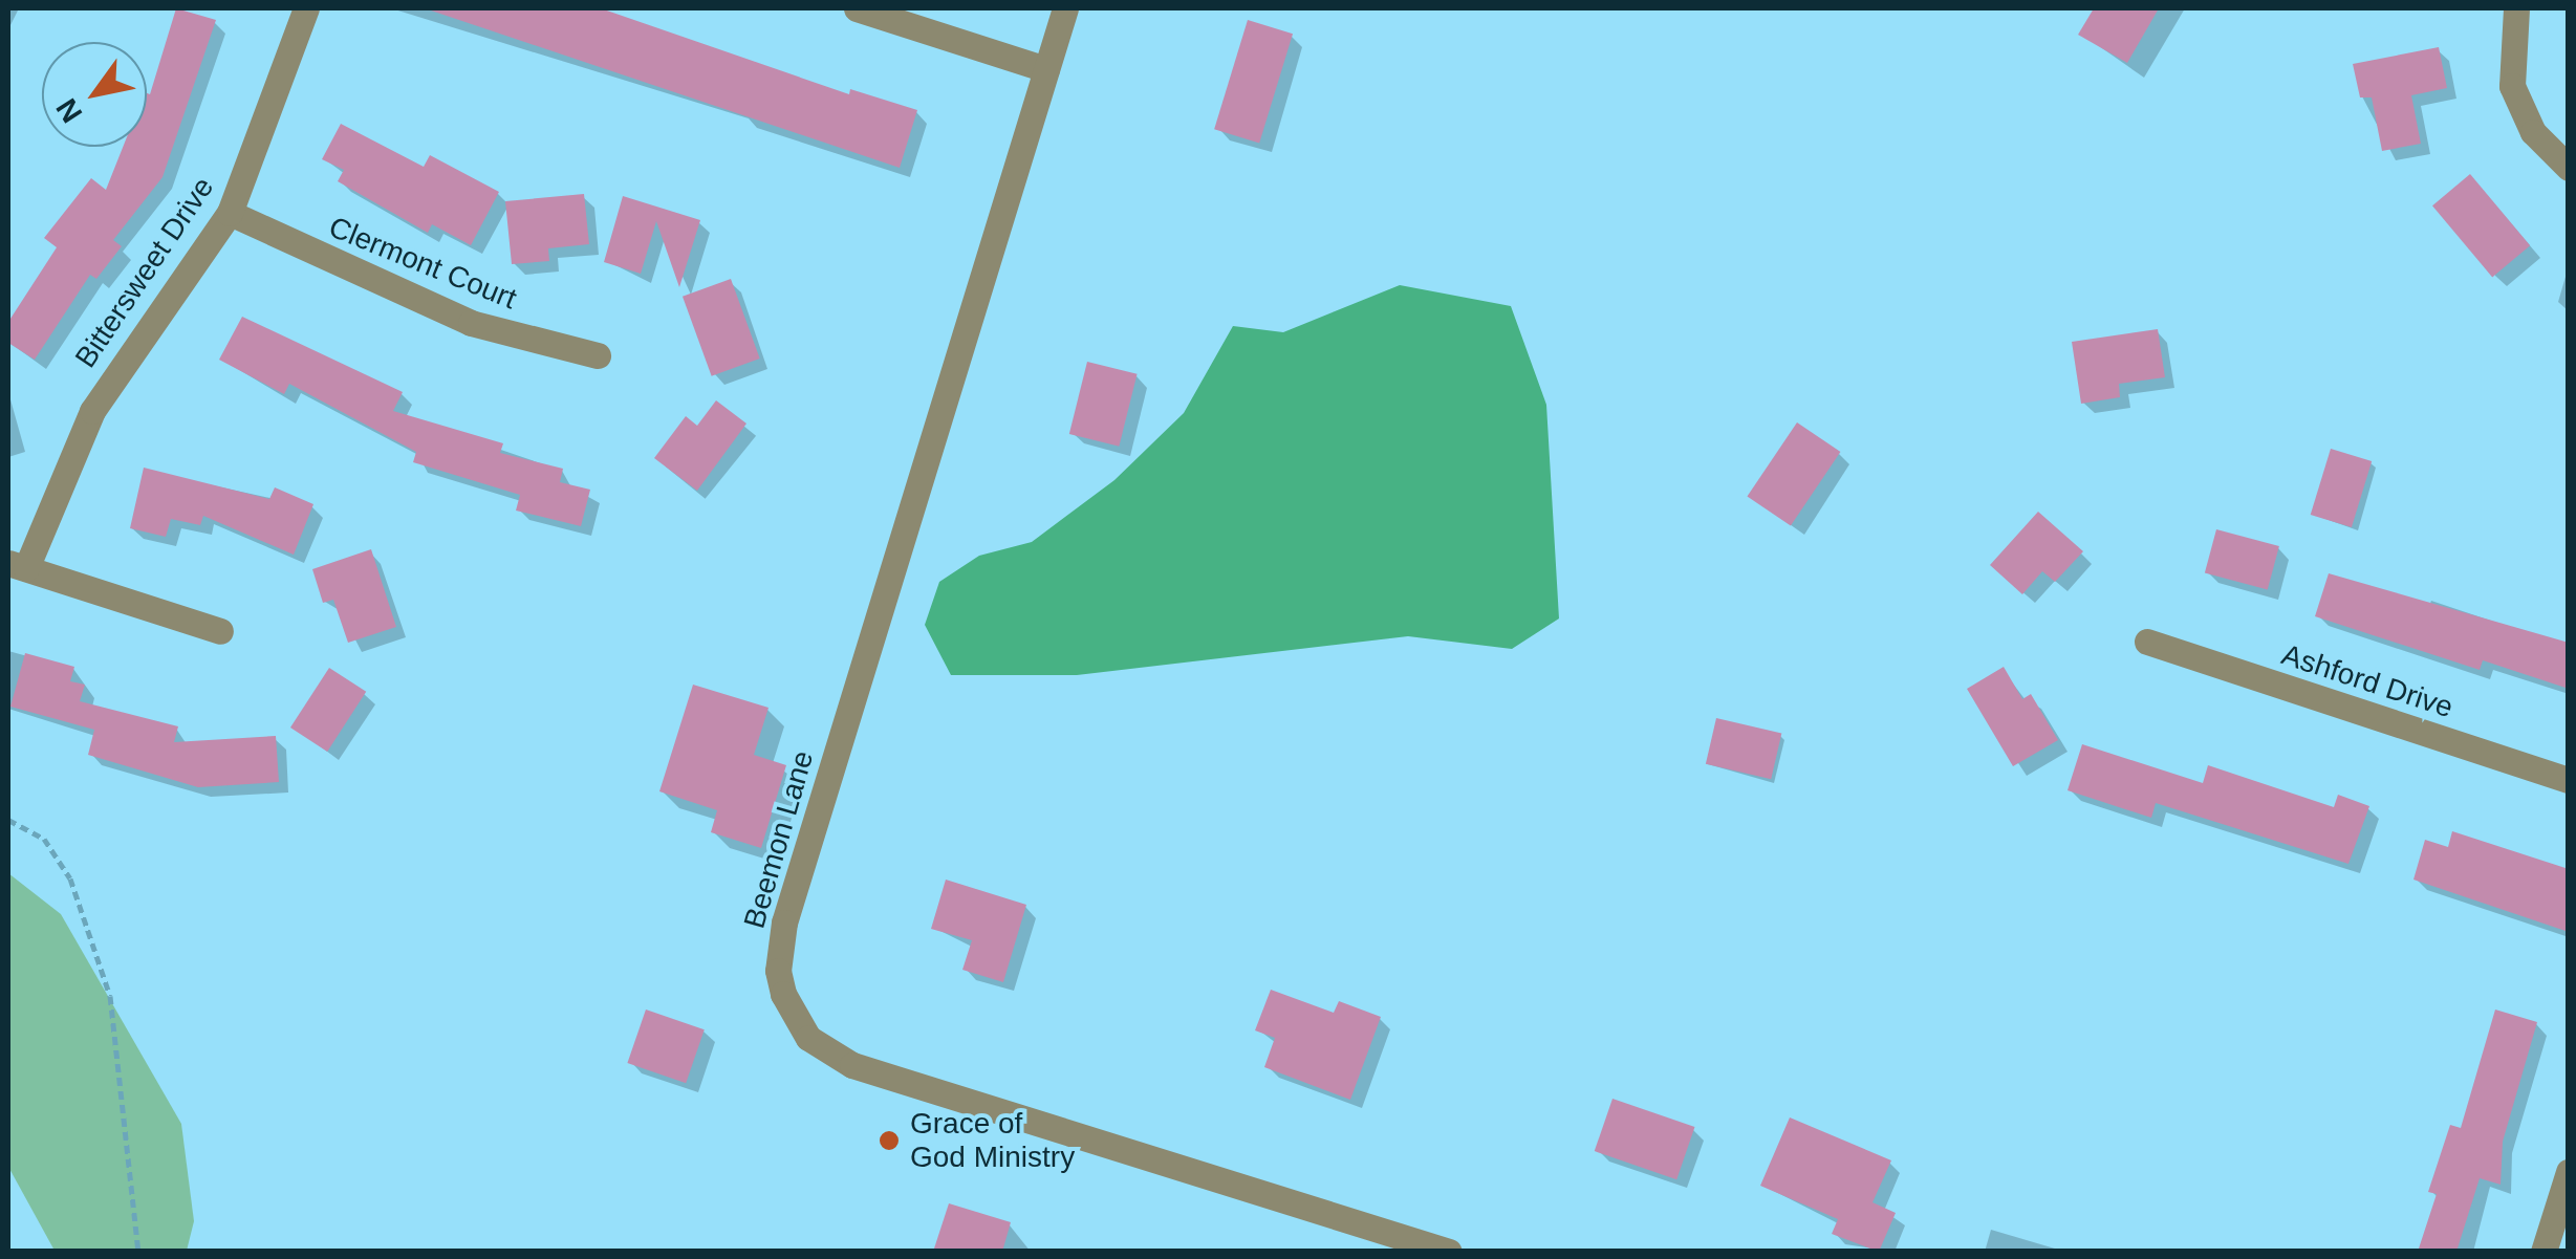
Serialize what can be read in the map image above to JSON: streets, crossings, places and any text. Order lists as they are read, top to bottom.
{
  "streets": {
    "street": [
      "Clermont Court",
      "Bittersweet Drive",
      "Ashford Drive",
      "Beemon Lane"
    ]
  },
  "crossings": [
    ["Clermont Court", "Bittersweet Drive"]
  ],
  "places": ["Grace of God Ministry"],
  "north": "bottom left"
}
